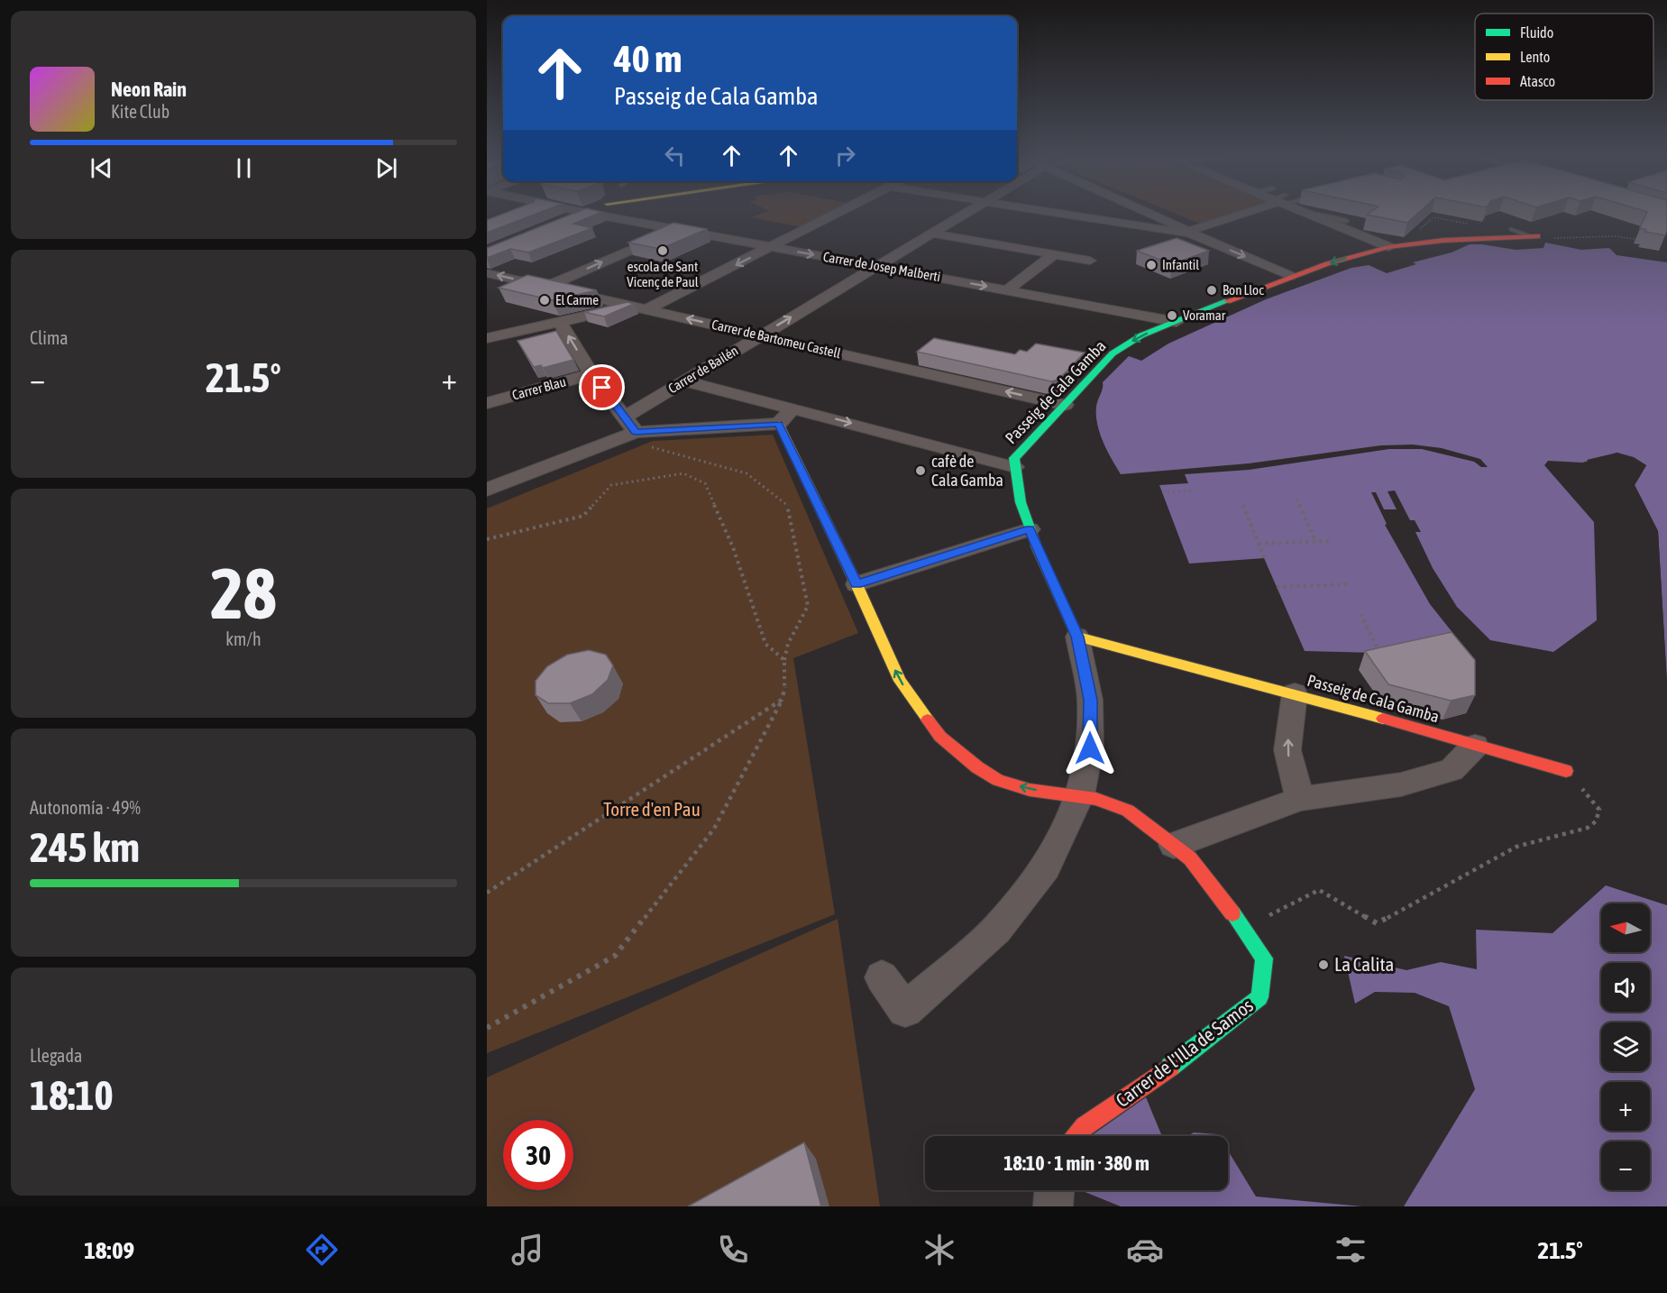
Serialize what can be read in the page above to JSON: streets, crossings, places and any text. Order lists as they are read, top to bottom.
{
  "streets": {
    "street": [
      "Carrer de Josep Malberti",
      "Carrer de Bartomeu Castell",
      "Carrer de Bailén",
      "Carrer Blau",
      "Passeig de Cala Gamba",
      "Carrer de l'Illa de Samos"
    ]
  },
  "crossings": [
    ["Carrer de Josep Malberti", "Carrer de Bailén"],
    ["Carrer de Josep Malberti", "Passeig de Cala Gamba"],
    ["Carrer de Bartomeu Castell", "Carrer de Bailén"],
    ["Carrer de Bartomeu Castell", "Passeig de Cala Gamba"]
  ],
  "parks": ["Torre d'en Pau"],
  "places": [
    "escola de Sant Vicenç de Paul",
    "Infantil",
    "Bon Lloc",
    "El Carme",
    "Voramar",
    "cafè de Cala Gamba",
    "La Calita"
  ],
  "legend": ["Fluido", "Lento", "Atasco"],
  "north": "left",
  "page": {
    "turn": ["40 m", "Passeig de Cala Gamba"],
    "song": ["Neon Rain", "Kite Club"],
    "tile": [
      "Clima",
      ["28", "km/h"],
      ["Autonomía · 49%", "245 km"],
      ["Llegada", "18:10"]
    ],
    "heat": ["−", "21.5°", "+"],
    "map_buttons": ["+", "−"],
    "limit": "30",
    "trip": "18:10 · 1 min · 380 m",
    "tabs": ["18:09", "21.5°"]
  }
}
